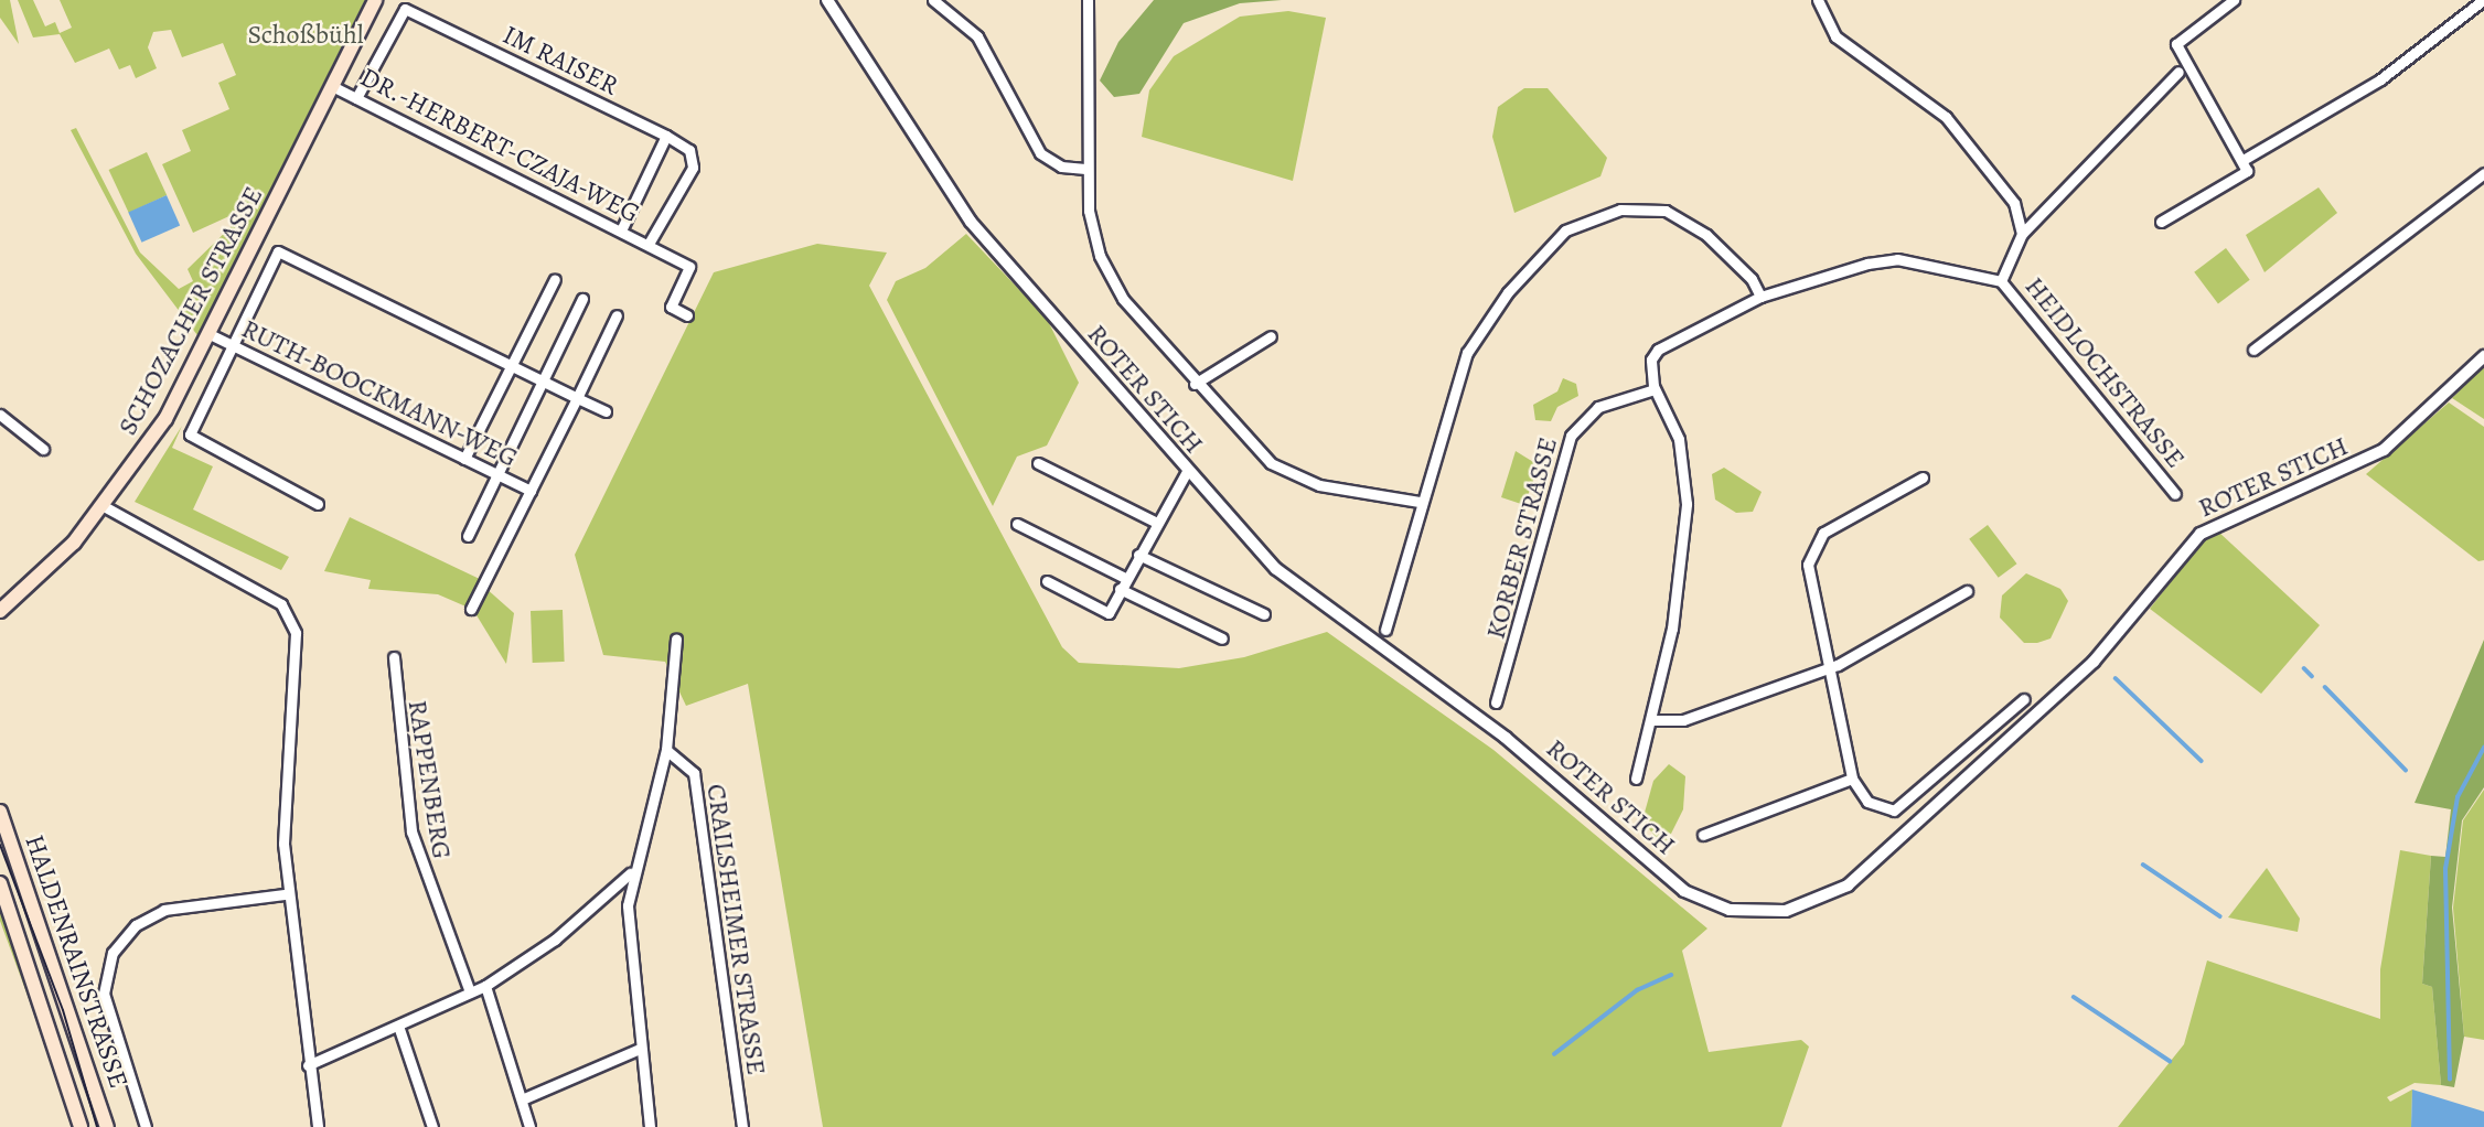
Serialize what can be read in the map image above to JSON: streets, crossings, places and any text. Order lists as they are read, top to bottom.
{
  "streets": {
    "main road": ["SCHOZACHER STRASSE", "HALDENRAINSTRASSE"],
    "street": [
      "IM RAISER",
      "DR.-HERBERT-CZAJA-WEG",
      "HEIDLOCHSTRASSE",
      "ROTER STICH",
      "RUTH-BOOCKMANN-WEG",
      "KORBER STRASSE",
      "RAPPENBERG",
      "CRAILSHEIMER STRASSE"
    ]
  },
  "crossings": [
    ["IM RAISER", "DR.-HERBERT-CZAJA-WEG"],
    ["DR.-HERBERT-CZAJA-WEG", "SCHOZACHER STRASSE"],
    ["SCHOZACHER STRASSE", "RUTH-BOOCKMANN-WEG"]
  ],
  "parks": ["Schoßbühl"]
}
